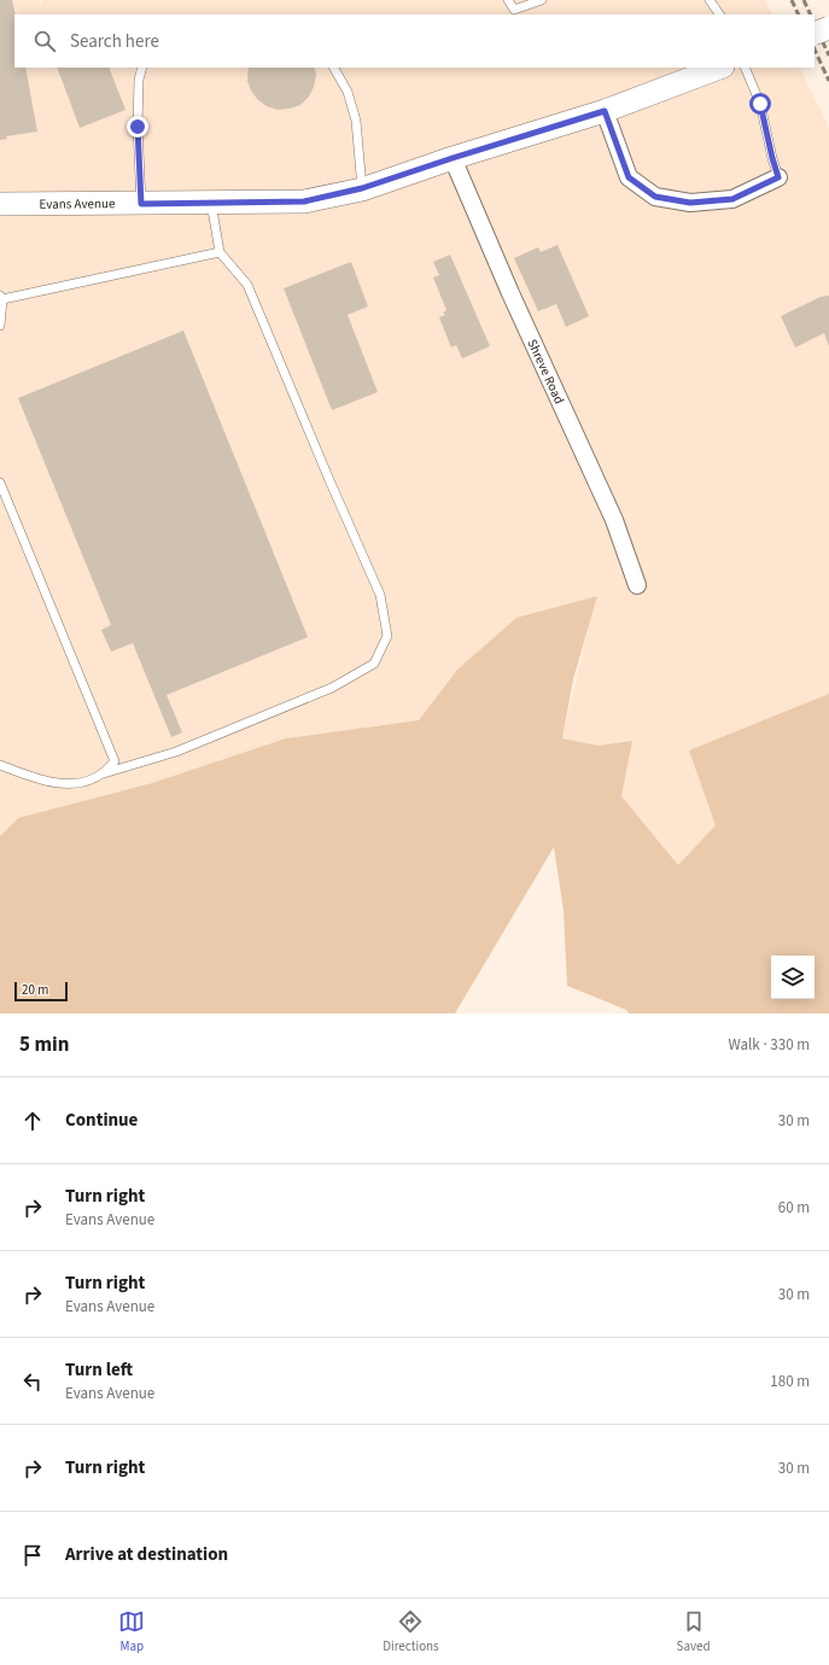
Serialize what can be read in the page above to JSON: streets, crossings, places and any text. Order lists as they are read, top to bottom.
{
  "streets": {
    "street": ["Evans Avenue", "Shreve Road"]
  },
  "crossings": [
    ["Evans Avenue", "Shreve Road"]
  ],
  "scale_bar": "20 m",
  "page": {
    "search": "Search here",
    "scale": "20 m",
    "heading": ["5 min", "Walk · 330 m"],
    "list": [
      ["Continue", "30 m"],
      ["Turn right", "Evans Avenue", "60 m"],
      ["Turn right", "Evans Avenue", "30 m"],
      ["Turn left", "Evans Avenue", "180 m"],
      ["Turn right", "30 m"],
      "Arrive at destination"
    ],
    "nav": ["Map", "Directions", "Saved"]
  }
}
